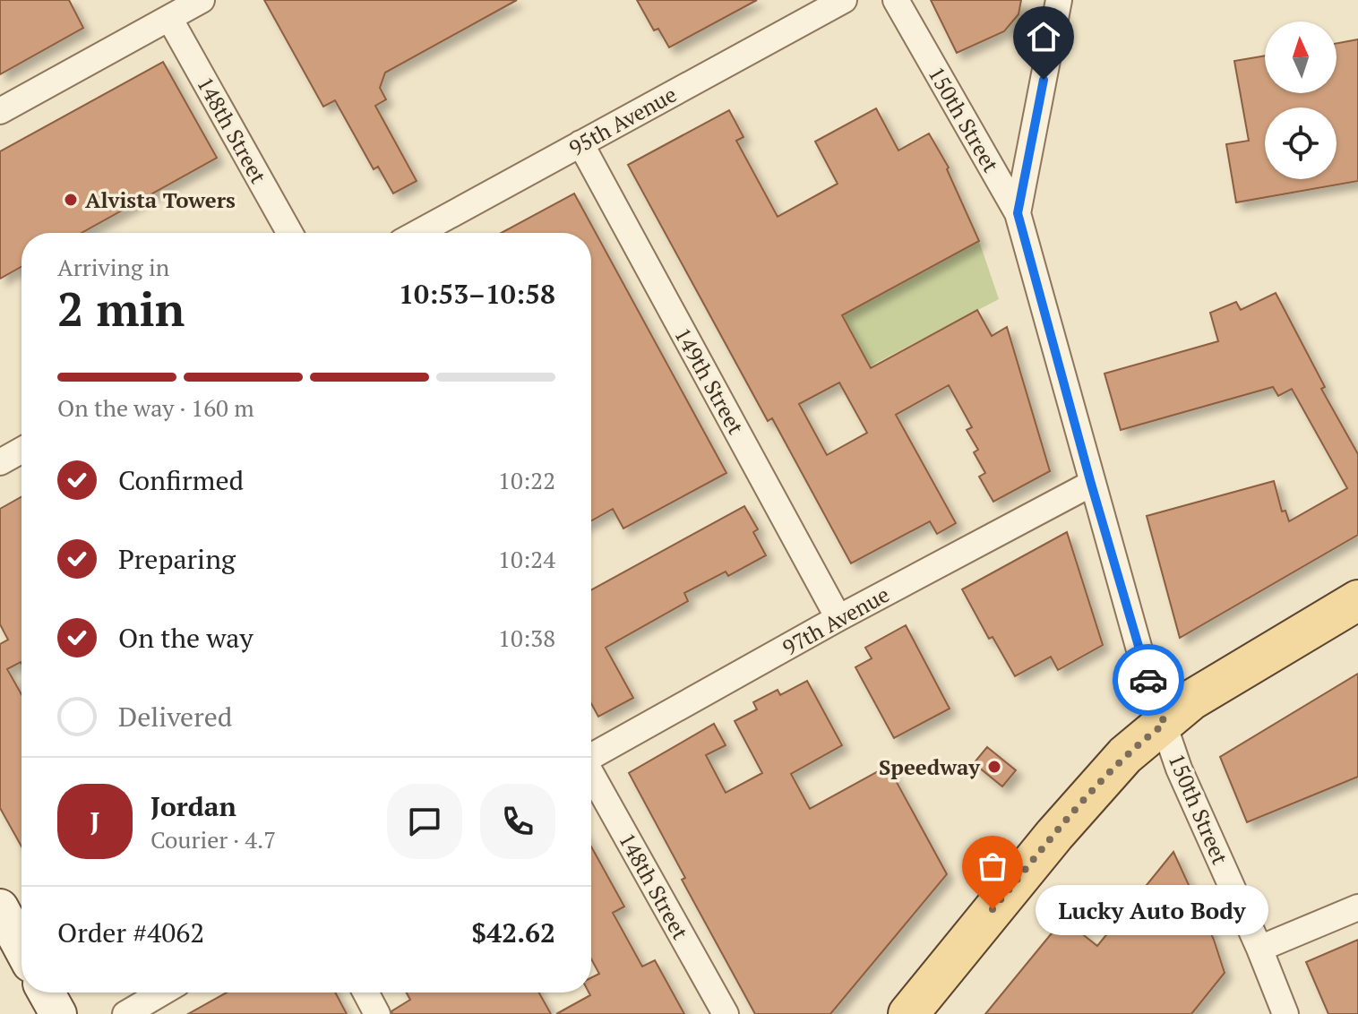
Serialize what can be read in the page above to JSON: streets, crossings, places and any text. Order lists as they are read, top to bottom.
{
  "streets": {
    "street": [
      "150th Street",
      "95th Avenue",
      "148th Street",
      "149th Street",
      "97th Avenue"
    ]
  },
  "crossings": [
    ["150th Street", "97th Avenue"],
    ["95th Avenue", "149th Street"],
    ["149th Street", "97th Avenue"]
  ],
  "places": ["Alvista Towers", "Speedway", "Lucky Auto Body"],
  "north": "top",
  "page": {
    "heading": ["2 min", "Arriving in", "10:53–10:58"],
    "panel": [
      "Jordan",
      "Courier · 4.7",
      "Order #4062",
      "$42.62"
    ],
    "bar": "On the way · 160 m",
    "list": [
      ["Confirmed", "10:22"],
      ["Preparing", "10:24"],
      ["On the way", "10:38"],
      "Delivered"
    ],
    "round": "J",
    "bubble": "Lucky Auto Body"
  }
}
